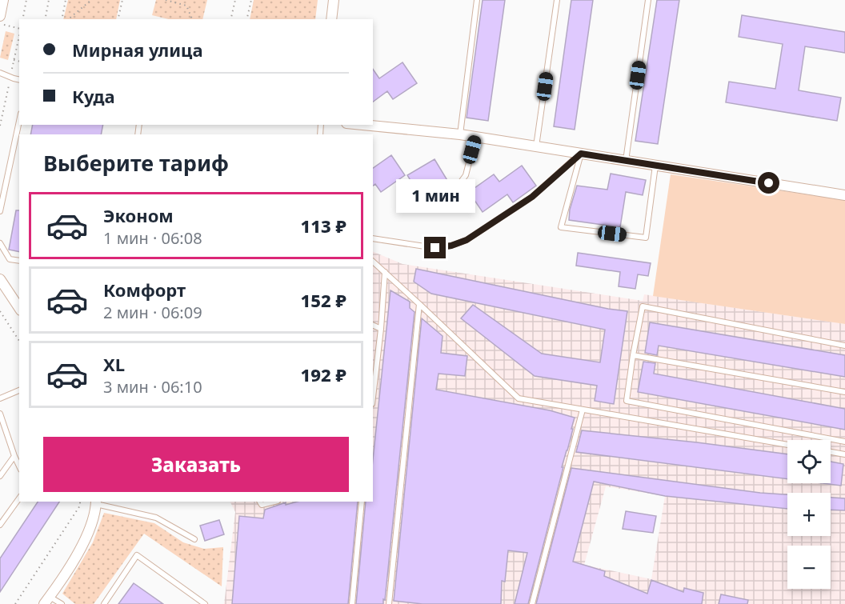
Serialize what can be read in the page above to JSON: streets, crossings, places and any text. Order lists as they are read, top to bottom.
{
  "page": {
    "banner": ["Мирная улица", "Куда"],
    "heading": "Выберите тариф",
    "bubble": "1 мин",
    "list": [
      {
        "name": "Эконом",
        "note": "1 мин · 06:08",
        "value": "113 ₽"
      },
      {
        "name": "Комфорт",
        "note": "2 мин · 06:09",
        "value": "152 ₽"
      },
      {
        "name": "XL",
        "note": "3 мин · 06:10",
        "value": "192 ₽"
      }
    ],
    "buttons": "Заказать",
    "map_buttons": ["+", "−"]
  }
}
